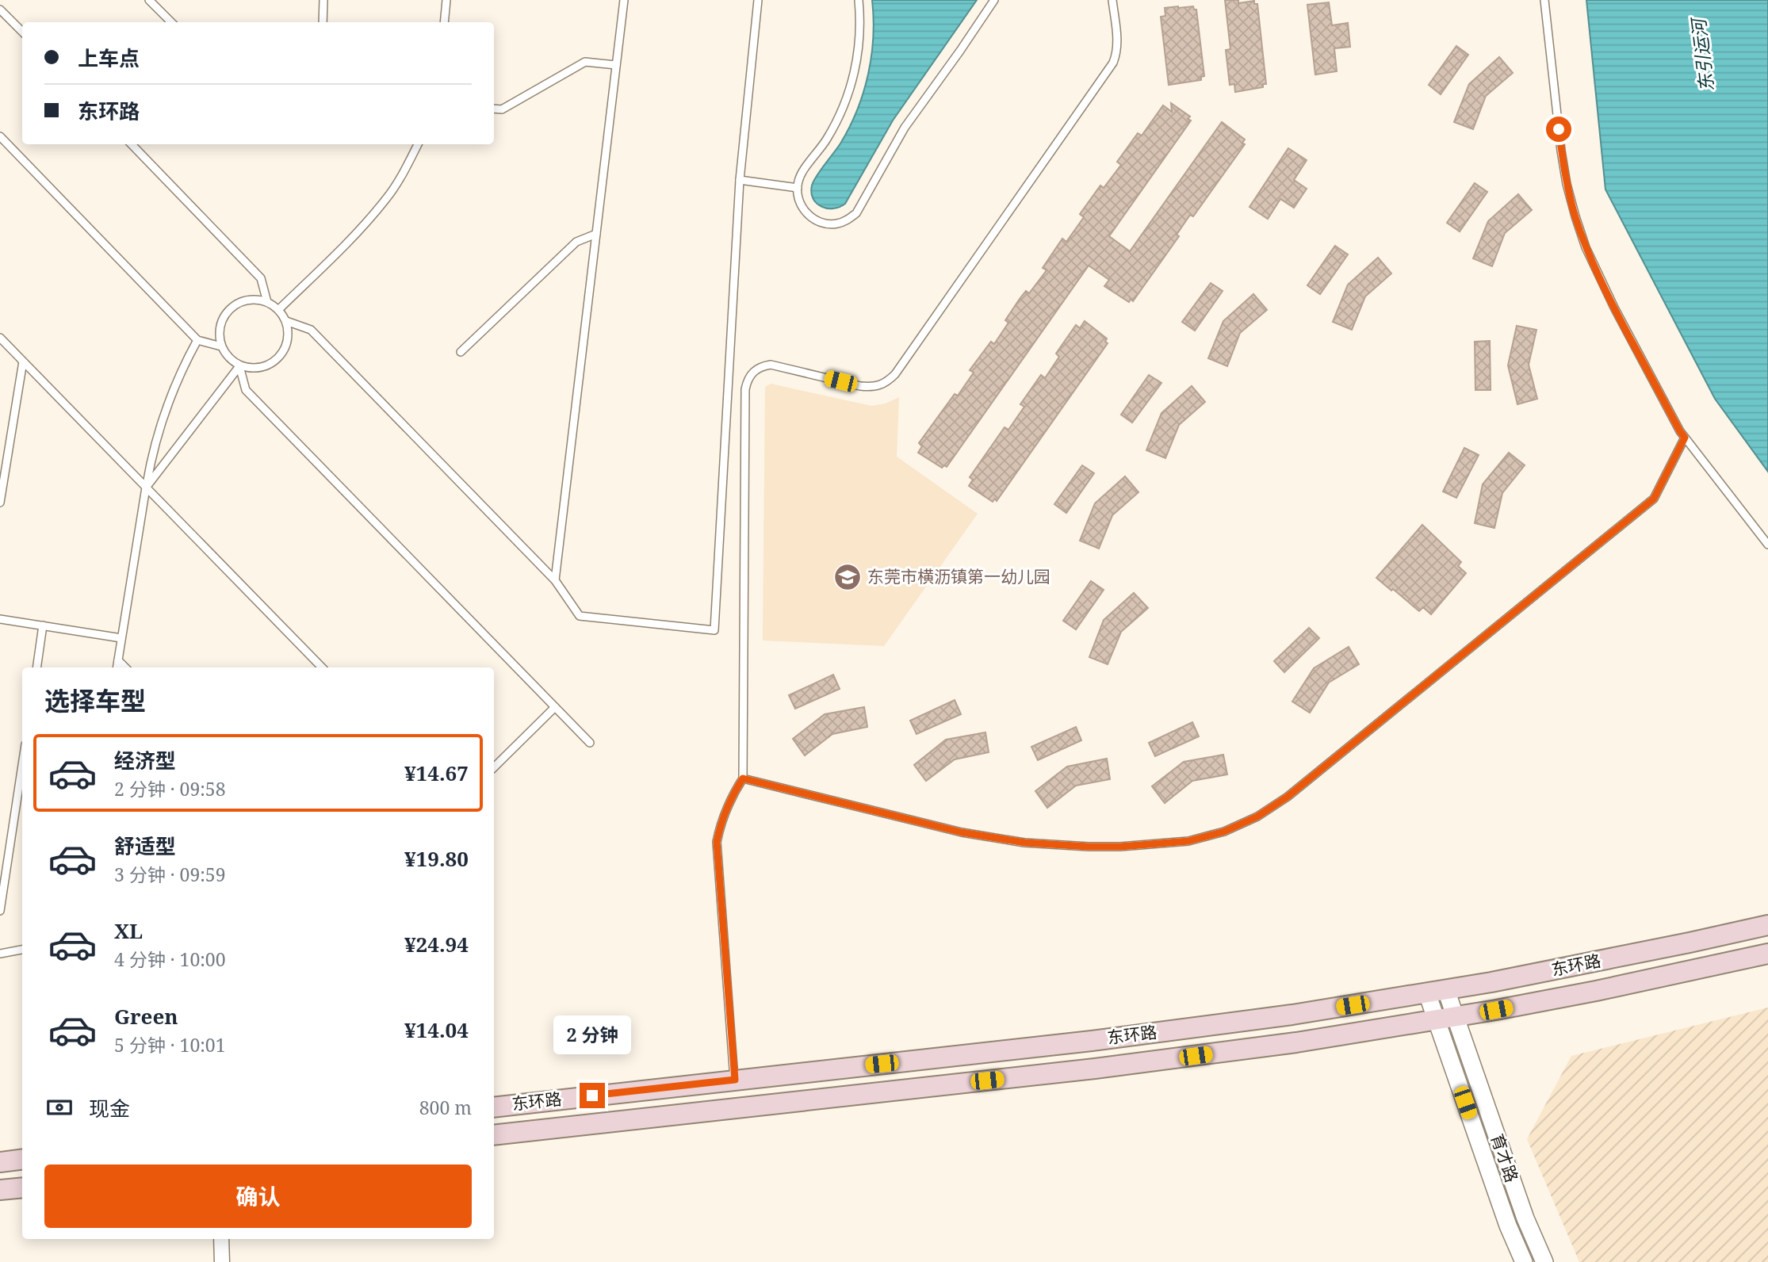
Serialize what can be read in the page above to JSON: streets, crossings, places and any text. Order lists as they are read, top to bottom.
{
  "streets": {
    "main road": ["东环路"],
    "street": ["育才路"]
  },
  "crossings": [
    ["东环路", "育才路"]
  ],
  "water": ["东引运河"],
  "places": {
    "school or university": ["东莞市横沥镇第一幼儿园"]
  },
  "page": {
    "banner": ["上车点", "东环路"],
    "heading": "选择车型",
    "list": [
      {
        "name": "经济型",
        "note": "2 分钟 · 09:58",
        "value": "¥14.67"
      },
      {
        "name": "舒适型",
        "note": "3 分钟 · 09:59",
        "value": "¥19.80"
      },
      {
        "name": "XL",
        "note": "4 分钟 · 10:00",
        "value": "¥24.94"
      },
      {
        "name": "Green",
        "note": "5 分钟 · 10:01",
        "value": "¥14.04"
      }
    ],
    "bubble": "2 分钟",
    "pay": ["现金", "800 m"],
    "buttons": "确认"
  }
}
